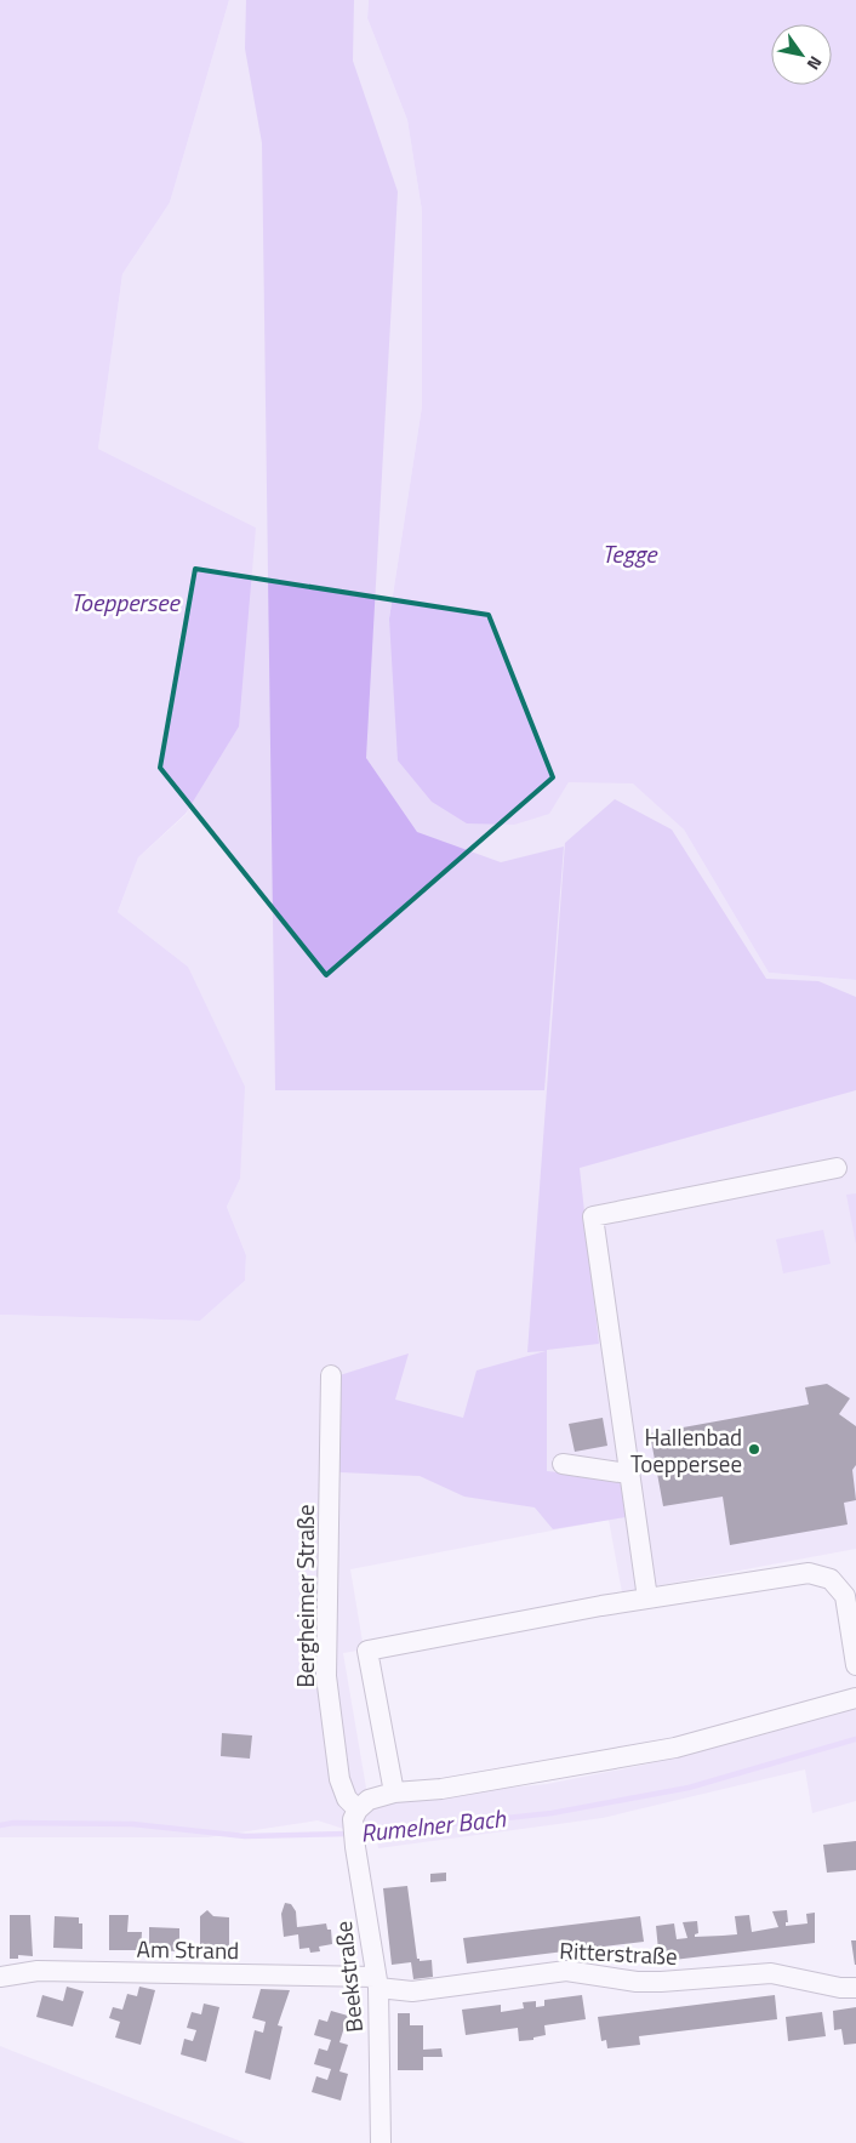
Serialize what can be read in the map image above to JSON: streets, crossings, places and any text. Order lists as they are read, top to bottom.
{
  "streets": {
    "street": [
      "Bergheimer Straße",
      "Am Strand",
      "Ritterstraße",
      "Beekstraße"
    ]
  },
  "crossings": [
    ["Bergheimer Straße", "Beekstraße"],
    ["Am Strand", "Ritterstraße"],
    ["Am Strand", "Beekstraße"],
    ["Ritterstraße", "Beekstraße"]
  ],
  "water": ["Tegge", "Toeppersee", "Rumelner Bach"],
  "places": ["Hallenbad Toeppersee"],
  "north": "bottom right"
}
